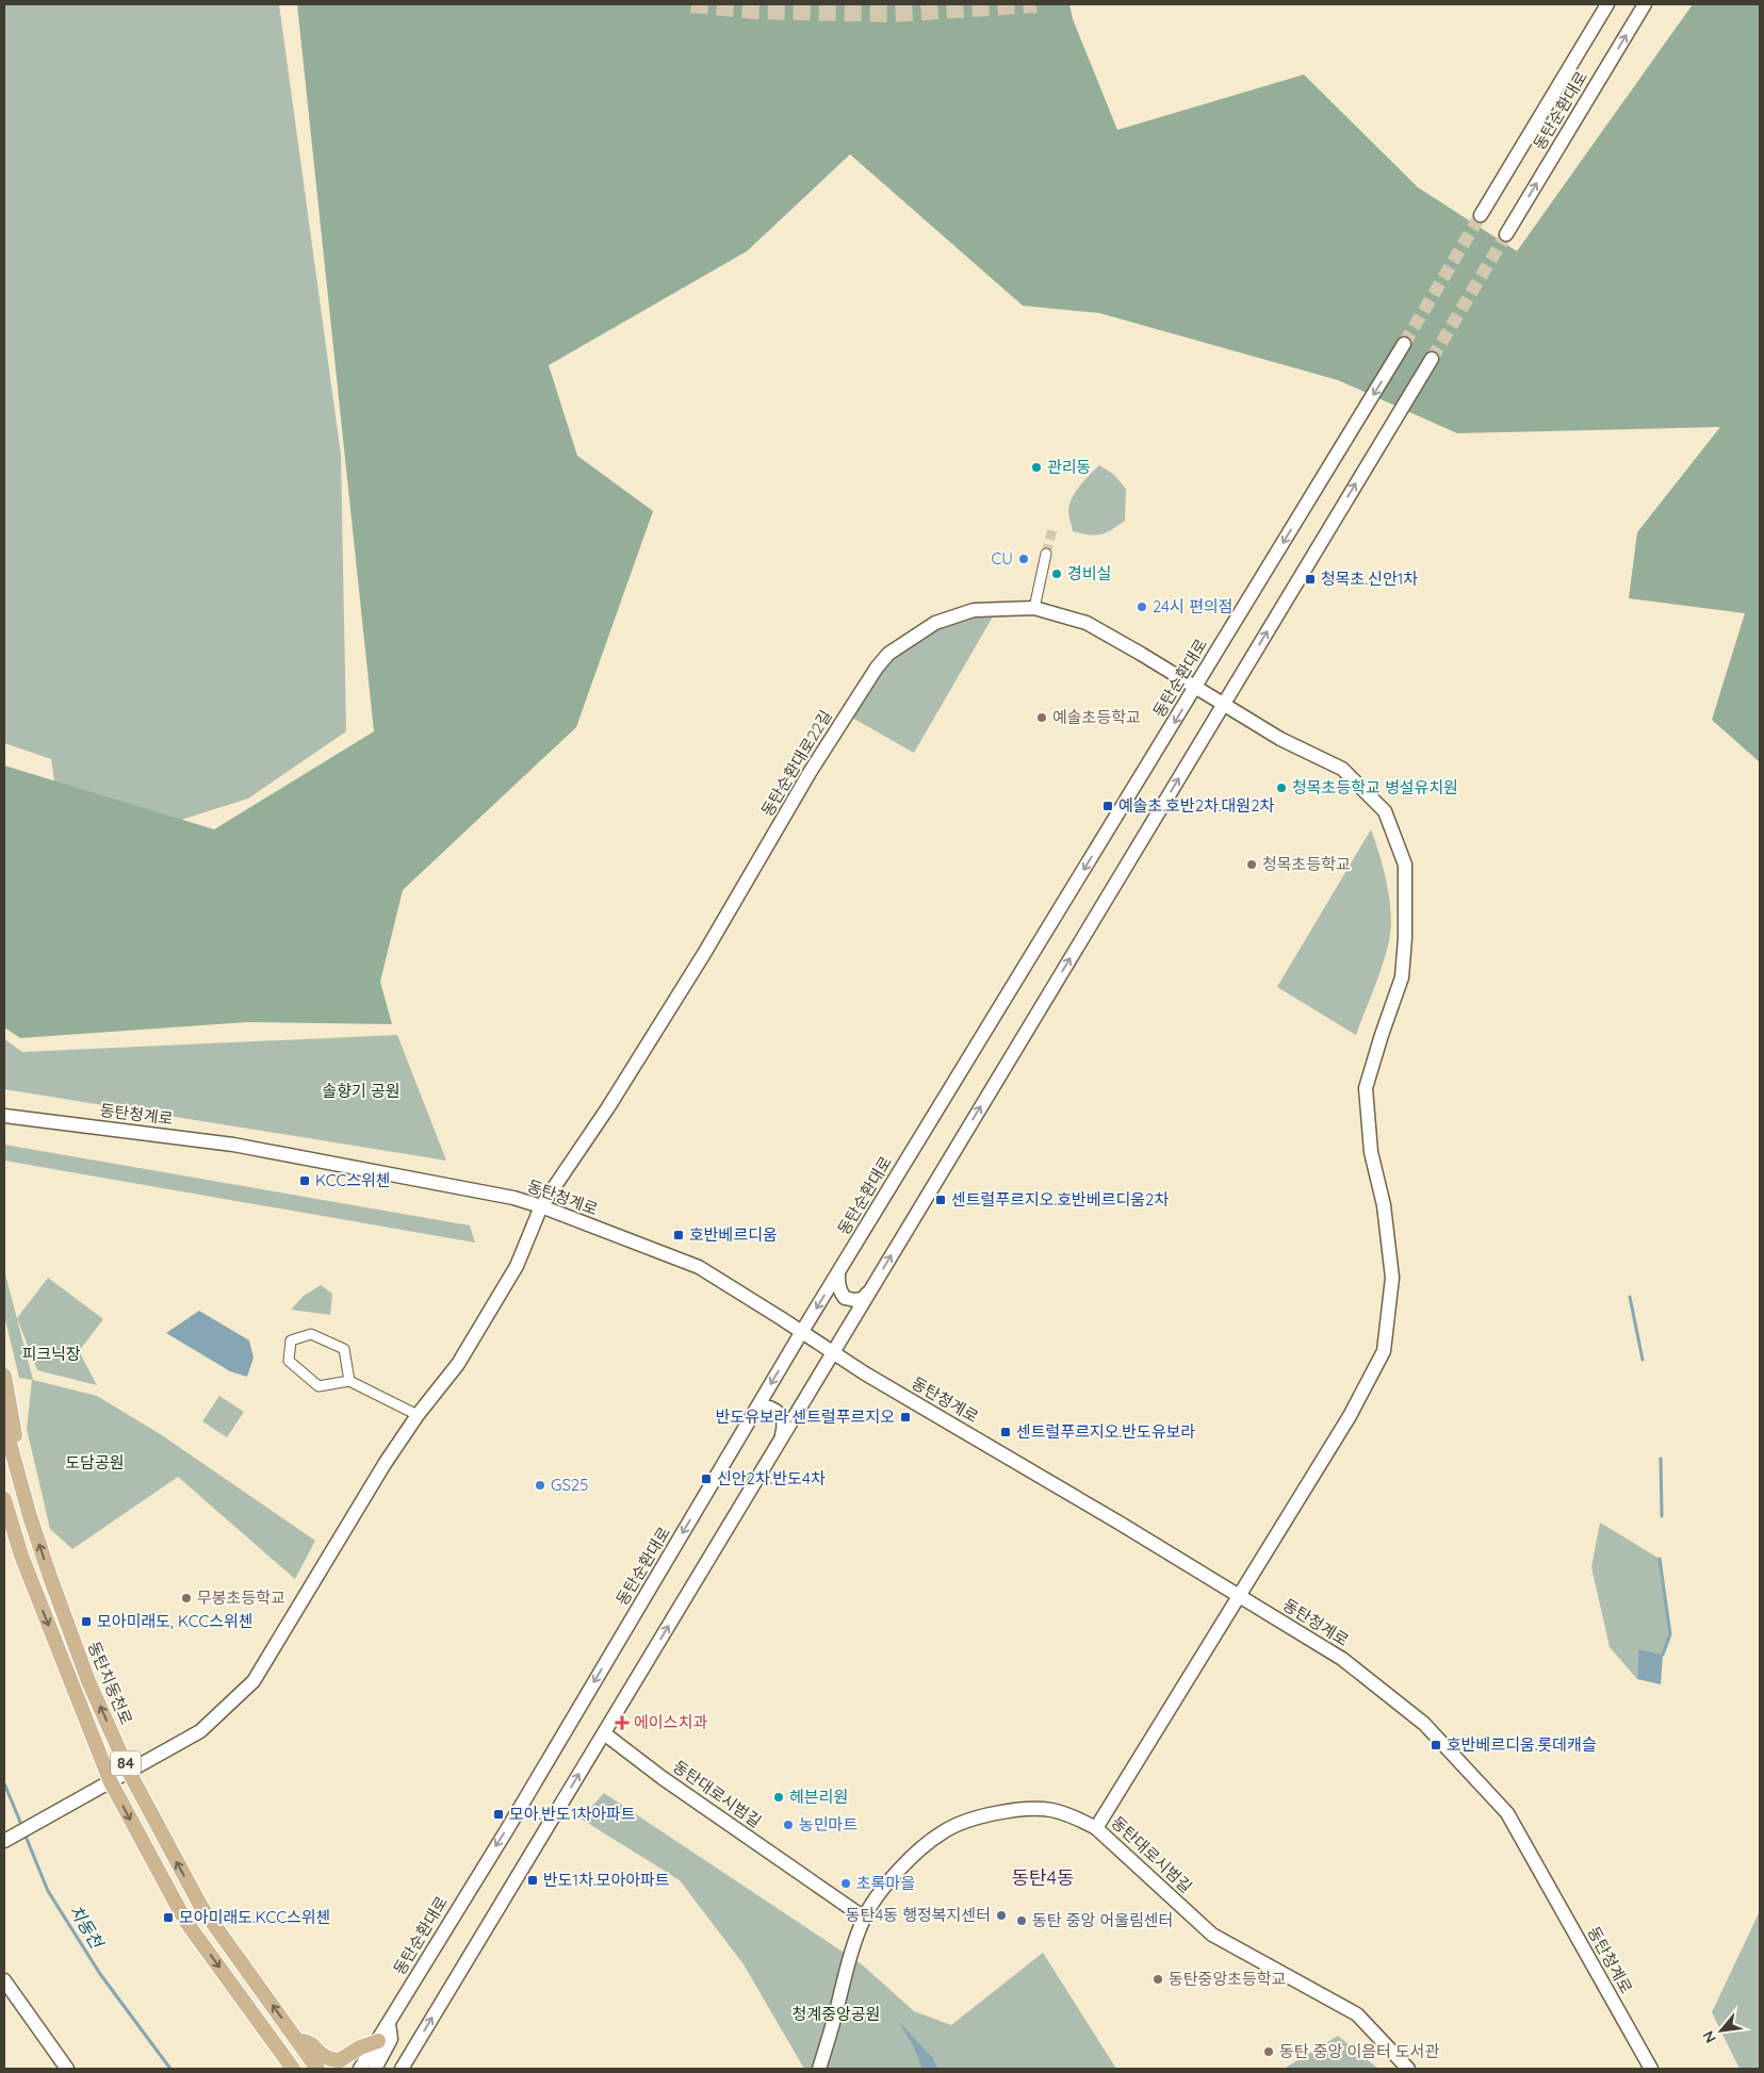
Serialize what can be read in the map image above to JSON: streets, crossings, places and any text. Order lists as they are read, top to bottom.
{
  "streets": {
    "main road": ["동탄치동천로", "84"],
    "street": [
      "동탄순환대로",
      "동탄순환대로22길",
      "동탄청계로",
      "동탄대로시범길"
    ]
  },
  "crossings": [
    ["동탄순환대로", "동탄순환대로22길"],
    ["동탄순환대로", "동탄청계로"],
    ["동탄순환대로22길", "동탄청계로"],
    ["동탄순환대로22길", "동탄치동천로"],
    ["동탄순환대로22길", "84"],
    ["동탄순환대로22길", "동탄대로시범길"]
  ],
  "districts": ["동탄4동"],
  "water": ["치동천"],
  "parks": [
    "솔향기 공원",
    "피크닉장",
    "도담공원",
    "청계중앙공원"
  ],
  "places": {
    "other": [
      "관리동",
      "CU",
      "경비실",
      "24시 편의점",
      "예솔초등학교",
      "청목초등학교 병설유치원",
      "청목초등학교",
      "GS25",
      "무봉초등학교",
      "헤븐리원",
      "농민마트",
      "초록마을",
      "동탄4동 행정복지센터",
      "동탄 중앙 어울림센터",
      "동탄중앙초등학교",
      "동탄 중앙 이음터 도서관"
    ],
    "transit": [
      "청목초.신안1차",
      "예솔초.호반2차.대원2차",
      "KCC스위첸",
      "센트럴푸르지오.호반베르디움2차",
      "호반베르디움",
      "반도유보라.센트럴푸르지오",
      "센트럴푸르지오.반도유보라",
      "신안2차.반도4차",
      "모아미래도, KCC스위첸",
      "호반베르디움.롯데캐슬",
      "모아.반도1차아파트",
      "반도1차.모아아파트",
      "모아미래도.KCC스위첸"
    ],
    "health": ["에이스치과"]
  },
  "north": "bottom left"
}
